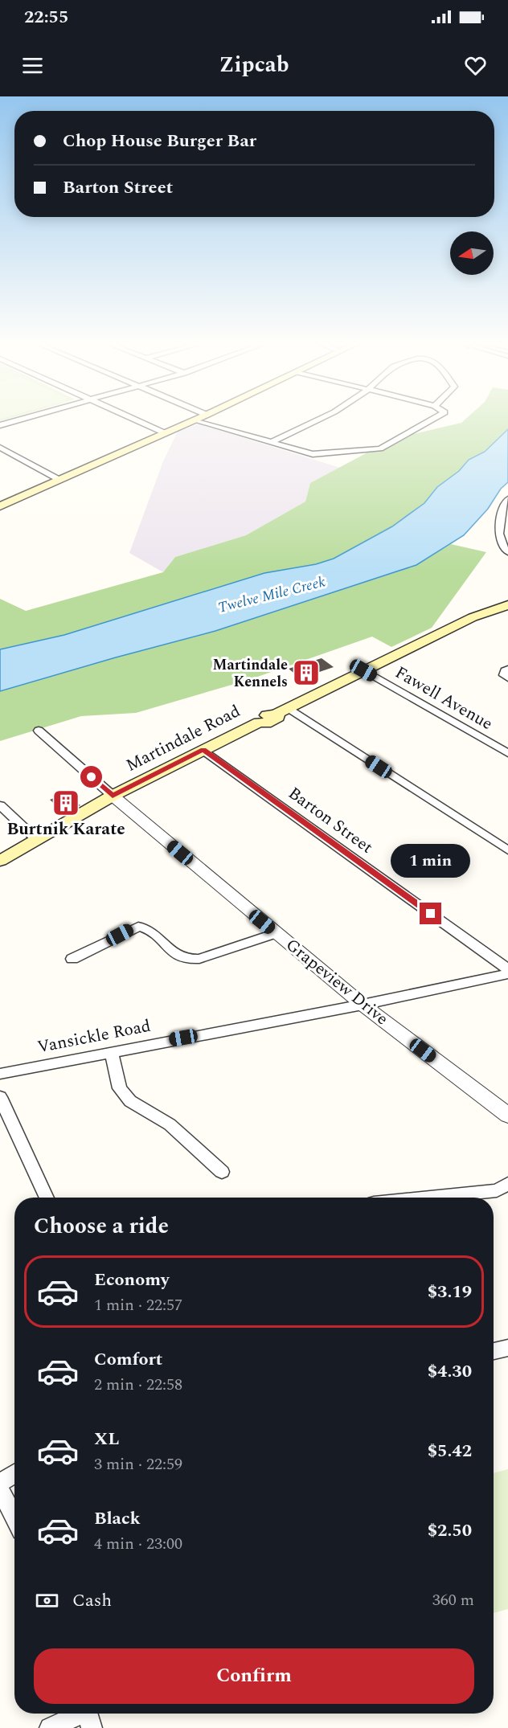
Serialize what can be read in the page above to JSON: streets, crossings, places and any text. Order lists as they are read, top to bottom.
{
  "streets": {
    "main road": ["Martindale Road"],
    "street": [
      "Fawell Avenue",
      "Barton Street",
      "Grapeview Drive",
      "Vansickle Road"
    ]
  },
  "crossings": [
    ["Fawell Avenue", "Martindale Road"],
    ["Martindale Road", "Barton Street"],
    ["Martindale Road", "Grapeview Drive"],
    ["Grapeview Drive", "Vansickle Road"]
  ],
  "water": ["Twelve Mile Creek"],
  "places": {
    "building": ["Martindale Kennels", "Burtnik Karate"]
  },
  "north": "left",
  "page": {
    "status": "22:55",
    "header": "Zipcab",
    "banner": ["Chop House Burger Bar", "Barton Street"],
    "bubble": "1 min",
    "heading": "Choose a ride",
    "list": [
      {
        "name": "Economy",
        "note": "1 min · 22:57",
        "value": "$3.19"
      },
      {
        "name": "Comfort",
        "note": "2 min · 22:58",
        "value": "$4.30"
      },
      {
        "name": "XL",
        "note": "3 min · 22:59",
        "value": "$5.42"
      },
      {
        "name": "Black",
        "note": "4 min · 23:00",
        "value": "$2.50"
      }
    ],
    "pay": ["Cash", "360 m"],
    "buttons": "Confirm"
  }
}
